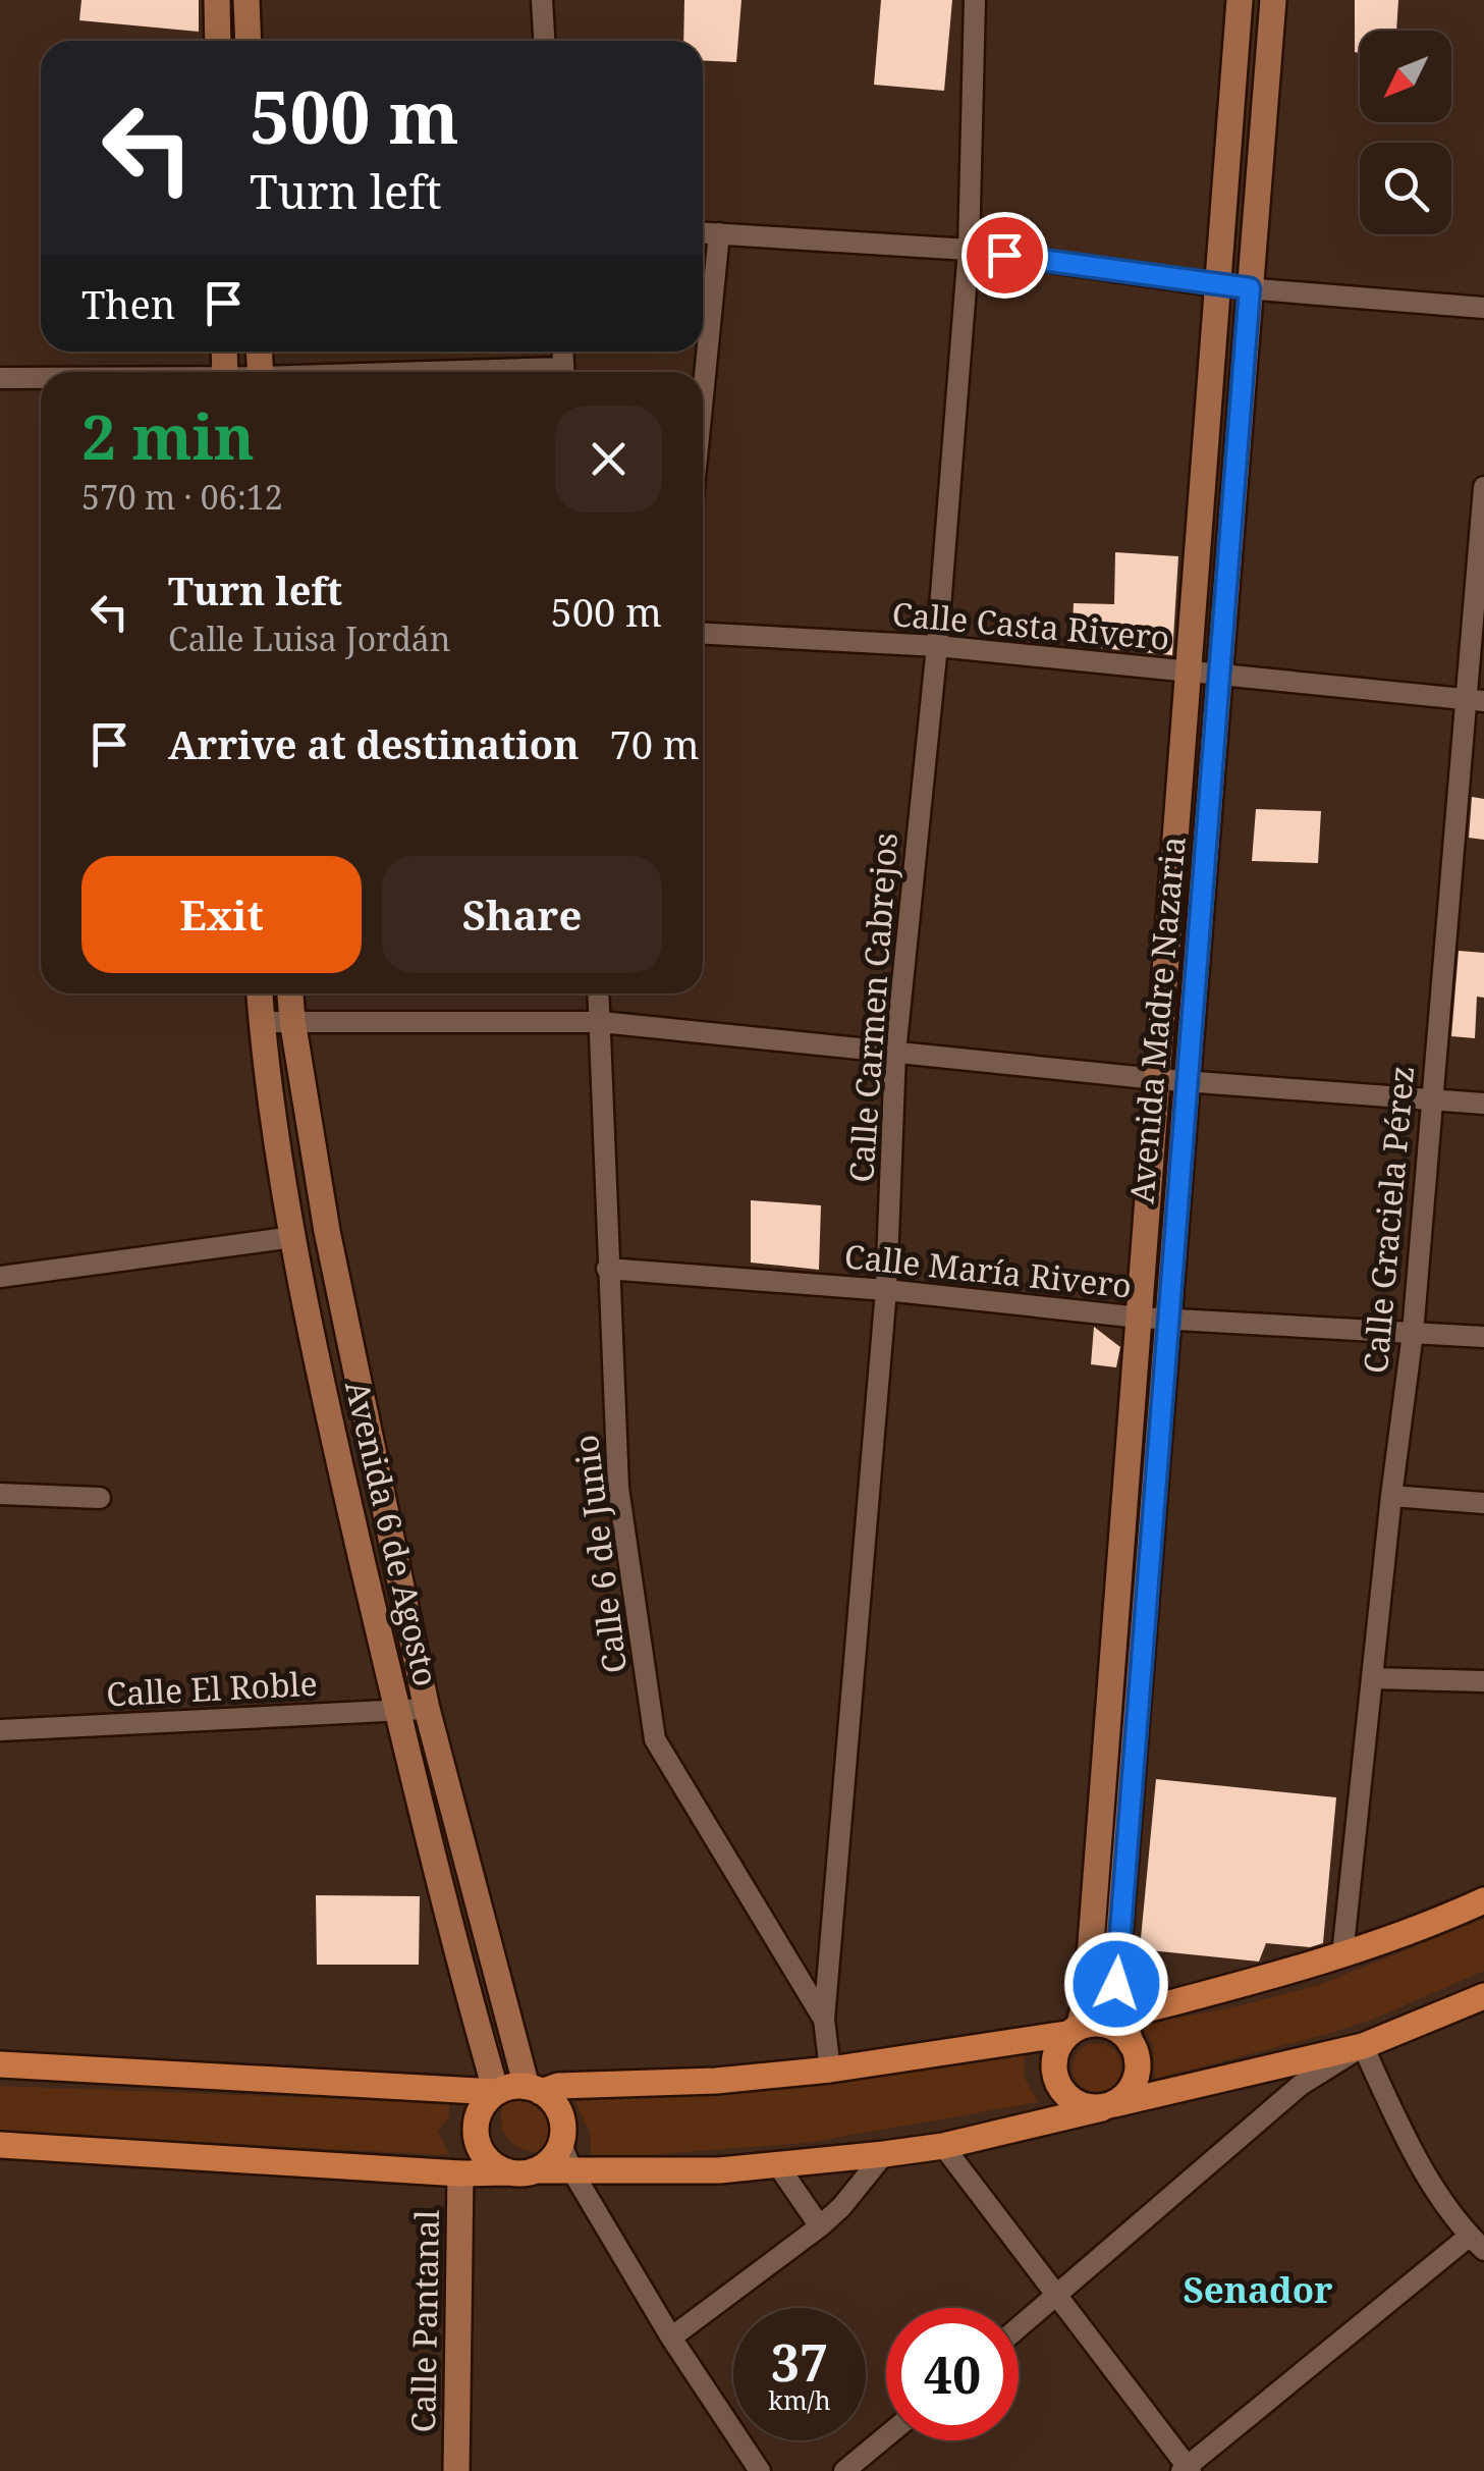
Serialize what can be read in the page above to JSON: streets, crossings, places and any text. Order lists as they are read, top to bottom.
{
  "streets": {
    "street": [
      "Calle Casta Rivero",
      "Calle Carmen Cabrejos",
      "Avenida Madre Nazaria",
      "Calle Graciela Pérez",
      "Calle María Rivero",
      "Avenida 6 de Agosto",
      "Calle 6 de Junio",
      "Calle El Roble",
      "Calle Pantanal"
    ]
  },
  "crossings": [
    ["Calle Casta Rivero", "Calle Carmen Cabrejos"],
    ["Calle Casta Rivero", "Avenida Madre Nazaria"],
    ["Calle Casta Rivero", "Calle Graciela Pérez"],
    ["Calle Carmen Cabrejos", "Calle María Rivero"],
    ["Calle Carmen Cabrejos", "Calle 6 de Junio"],
    ["Avenida Madre Nazaria", "Calle María Rivero"],
    ["Calle Graciela Pérez", "Calle María Rivero"],
    ["Calle María Rivero", "Calle 6 de Junio"],
    ["Avenida 6 de Agosto", "Calle El Roble"]
  ],
  "districts": ["Senador"],
  "north": "bottom left",
  "page": {
    "turn": ["500 m", "Turn left"],
    "then": "Then",
    "heading": ["2 min", "570 m · 06:12"],
    "list": [
      {
        "name": "Turn left",
        "note": "Calle Luisa Jordán",
        "value": "500 m"
      },
      {
        "name": "Arrive at destination",
        "value": "70 m"
      }
    ],
    "buttons": ["Exit", "Share"],
    "speed": "37 km/h",
    "limit": "40"
  }
}
